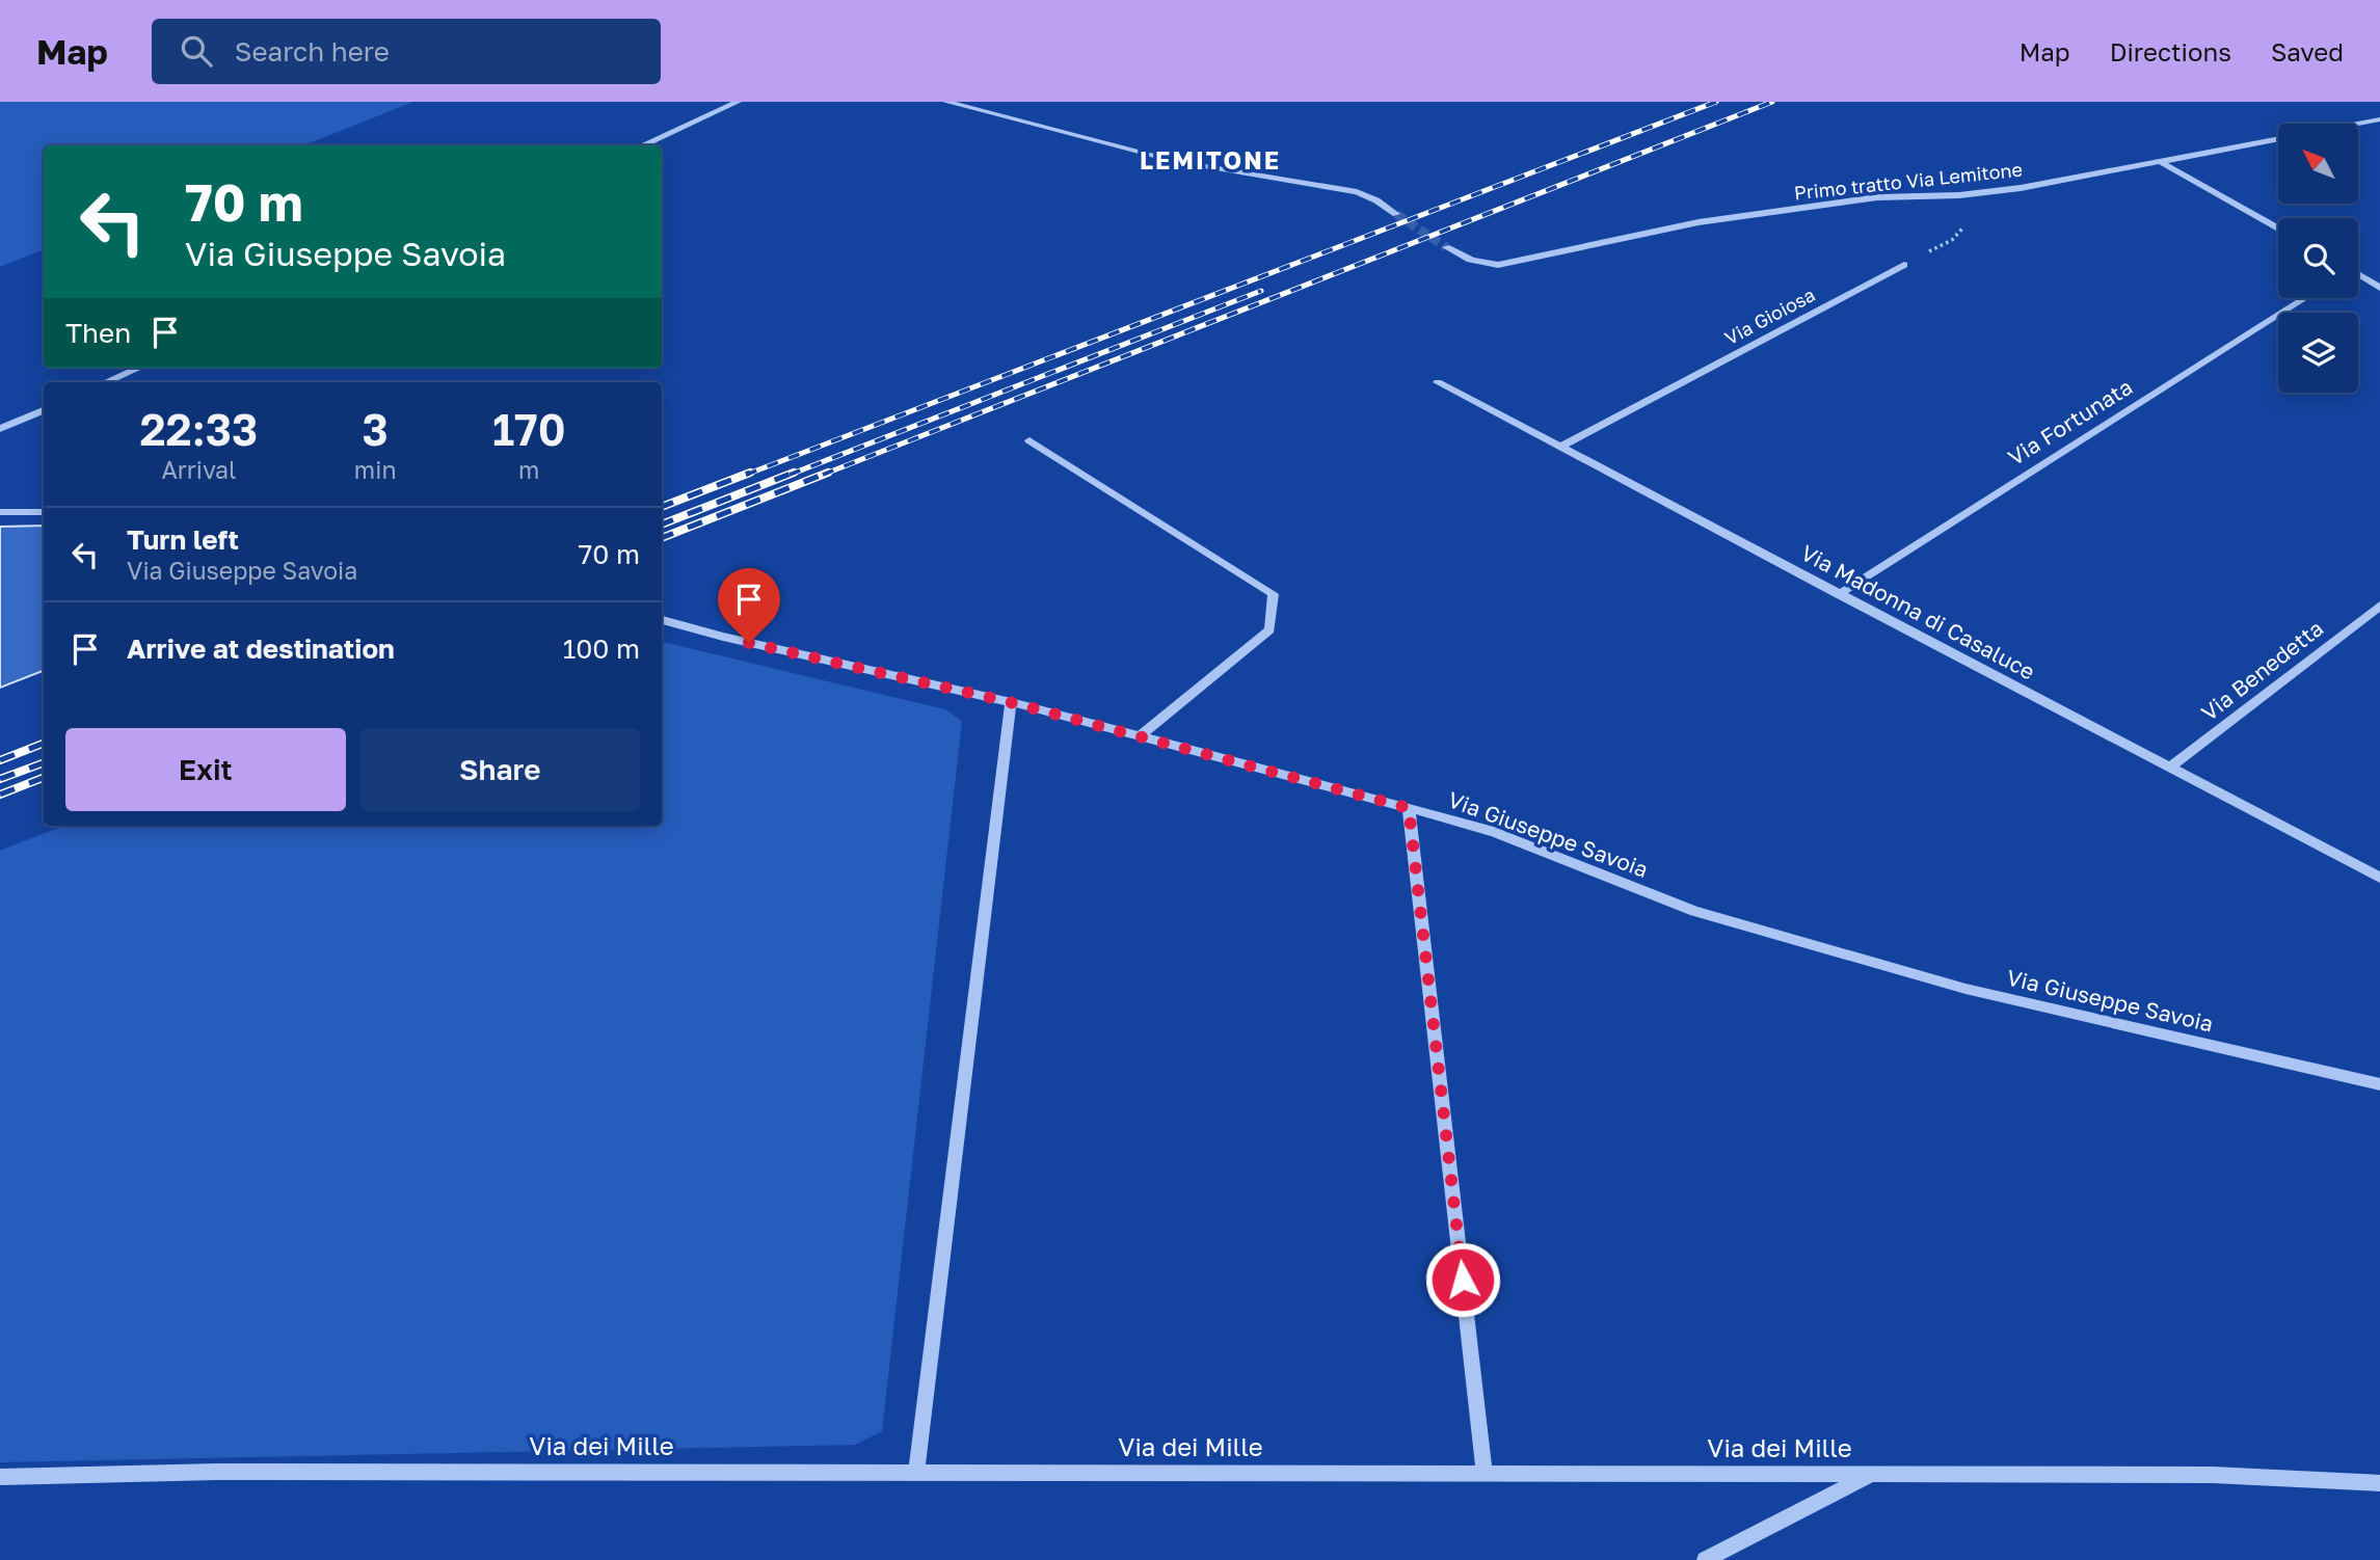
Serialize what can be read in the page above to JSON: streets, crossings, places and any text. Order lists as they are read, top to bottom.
{
  "streets": {
    "street": [
      "Primo tratto Via Lemitone",
      "Via Gioiosa",
      "Via Fortunata",
      "Via Madonna di Casaluce",
      "Via Benedetta",
      "Via Giuseppe Savoia",
      "Via dei Mille"
    ]
  },
  "crossings": [
    ["Via Gioiosa", "Via Madonna di Casaluce"],
    ["Via Fortunata", "Via Madonna di Casaluce"],
    ["Via Madonna di Casaluce", "Via Benedetta"]
  ],
  "districts": ["LEMITONE"],
  "north": "top left",
  "page": {
    "header": "Map",
    "search": "Search here",
    "nav": ["Map", "Directions", "Saved"],
    "turn": ["70 m", "Via Giuseppe Savoia"],
    "then": "Then",
    "eta": [
      "22:33",
      "Arrival",
      "3",
      "min",
      "170",
      "m"
    ],
    "list": [
      {
        "name": "Turn left",
        "note": "Via Giuseppe Savoia",
        "value": "70 m"
      },
      {
        "name": "Arrive at destination",
        "value": "100 m"
      }
    ],
    "buttons": ["Exit", "Share"]
  }
}
